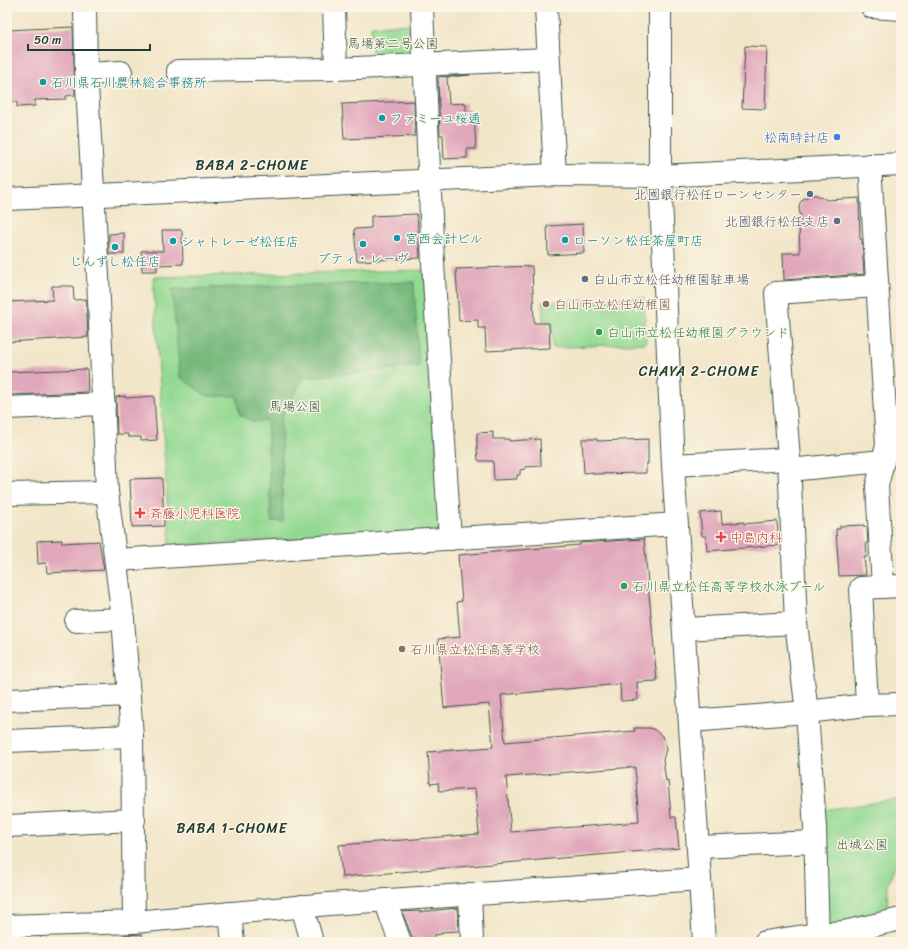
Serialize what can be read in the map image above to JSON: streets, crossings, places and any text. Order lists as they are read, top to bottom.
{
  "districts": ["BABA 2-CHOME", "CHAYA 2-CHOME", "BABA 1-CHOME"],
  "parks": ["馬場第二号公園", "馬場公園", "出城公園"],
  "places": {
    "other": [
      "石川県石川農林総合事務所",
      "ファミーユ桜通",
      "松南時計店",
      "北國銀行松任ローンセンター",
      "北國銀行松任支店",
      "宮西会計ビル",
      "ローソン松任茶屋町店",
      "シャトレーゼ松任店",
      "プティ・レーヴ",
      "じんずし松任店",
      "白山市立松任幼稚園駐車場",
      "白山市立松任幼稚園",
      "白山市立松任幼稚園グラウンド",
      "石川県立松任高等学校水泳プール",
      "石川県立松任高等学校"
    ],
    "health": ["斉藤小児科医院", "中島内科"]
  },
  "scale_bar": "50 m"
}
